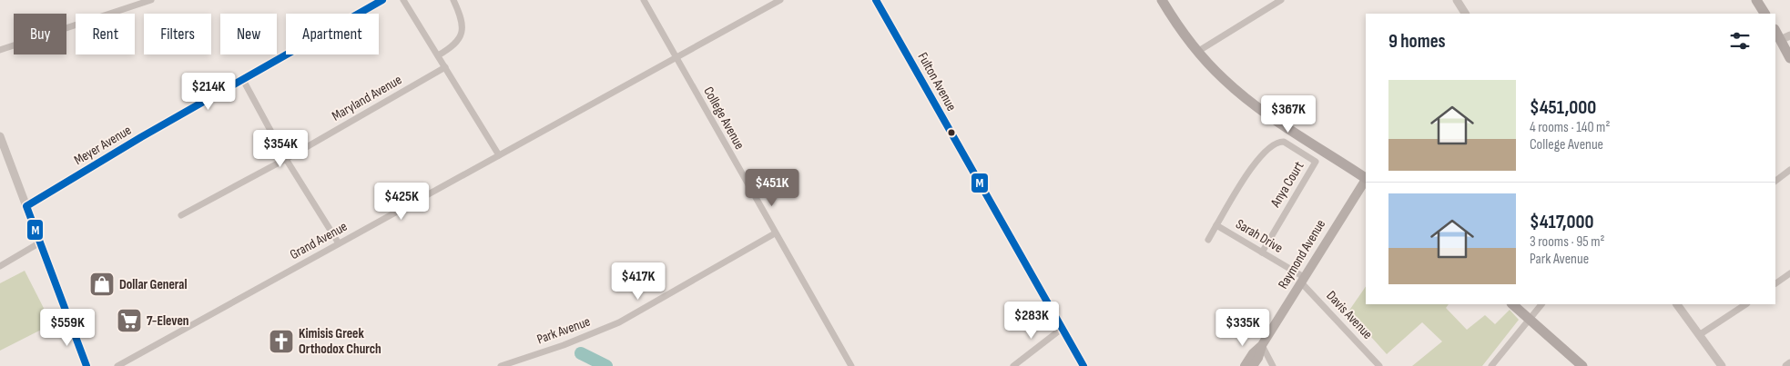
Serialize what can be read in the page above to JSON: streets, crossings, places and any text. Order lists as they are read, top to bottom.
{
  "streets": {
    "main road": ["Raymond Avenue"],
    "street": [
      "Fulton Avenue",
      "Maryland Avenue",
      "College Avenue",
      "Meyer Avenue",
      "Anya Court",
      "Sarah Drive",
      "Grand Avenue",
      "Davis Avenue",
      "Park Avenue"
    ]
  },
  "crossings": [
    ["College Avenue", "Grand Avenue"],
    ["College Avenue", "Park Avenue"],
    ["Anya Court", "Sarah Drive"],
    ["Sarah Drive", "Raymond Avenue"],
    ["Sarah Drive", "Davis Avenue"],
    ["Raymond Avenue", "Davis Avenue"]
  ],
  "places": {
    "shop": ["Dollar General"],
    "supermarket": ["7-Eleven"],
    "church": ["Kimisis Greek Orthodox Church"]
  },
  "lines": ["transit line M"],
  "page": {
    "chip": [
      "Buy",
      "Rent",
      "Filters",
      "New",
      "Apartment"
    ],
    "heading": "9 homes",
    "list": [
      {
        "name": "$451,000",
        "note": "4 rooms · 140 m² · College Avenue"
      },
      {
        "name": "$417,000",
        "note": "3 rooms · 95 m² · Park Avenue"
      }
    ],
    "price": [
      "$214K",
      "$367K",
      "$354K",
      "$451K",
      "$425K",
      "$417K",
      "$283K",
      "$559K",
      "$335K"
    ]
  }
}
